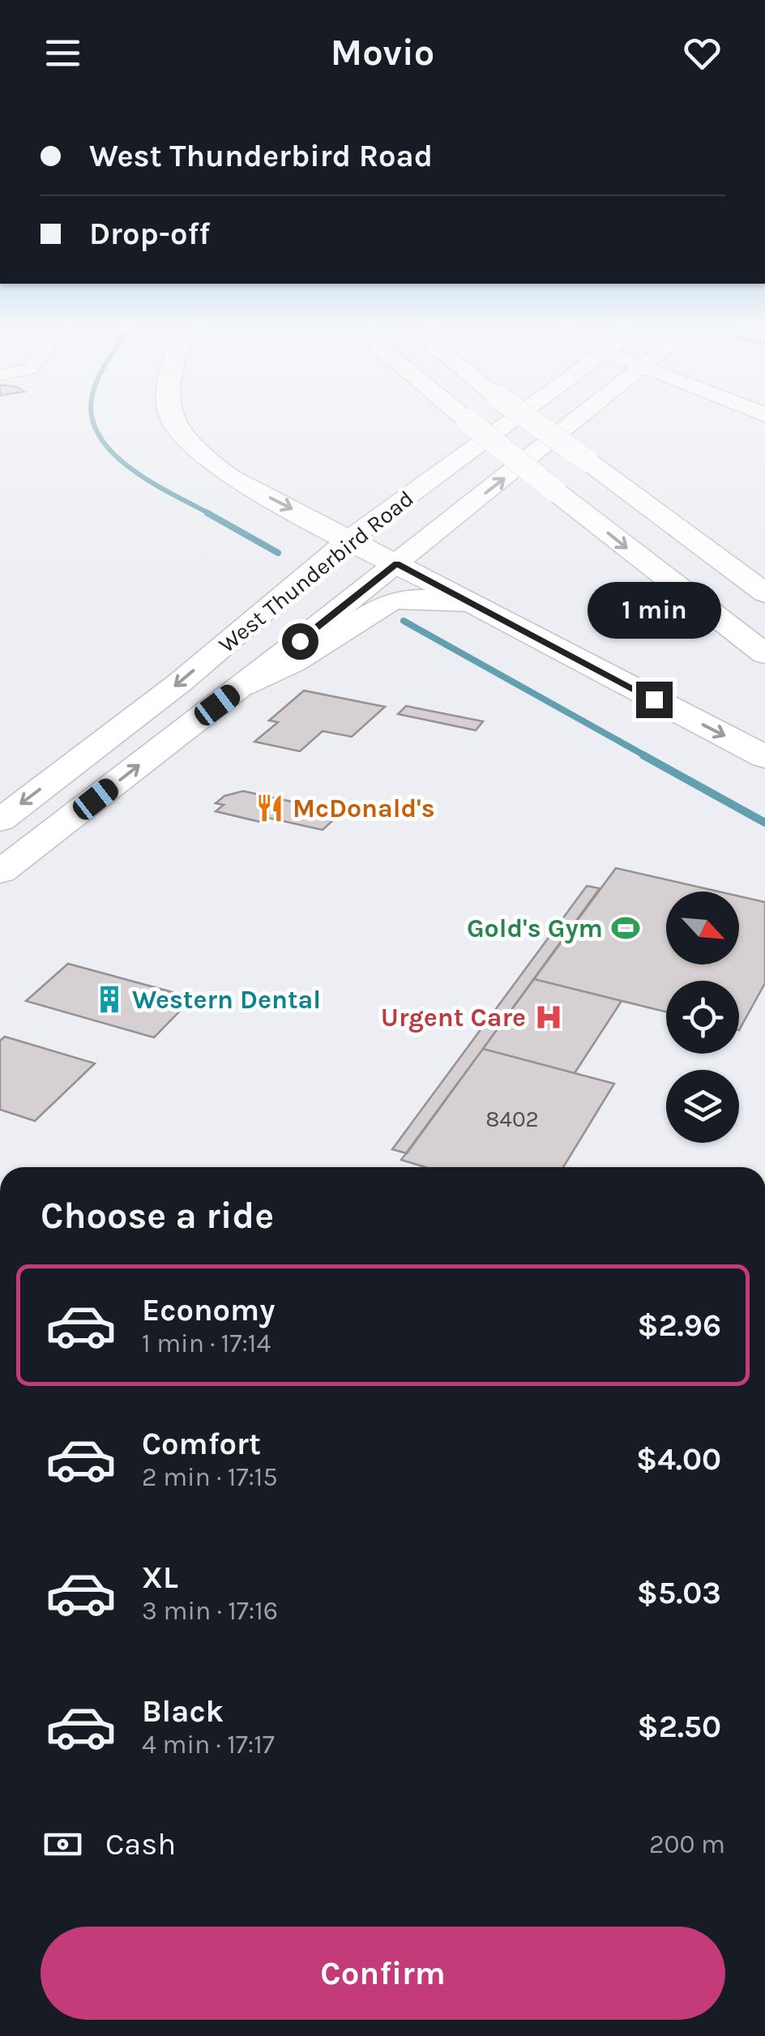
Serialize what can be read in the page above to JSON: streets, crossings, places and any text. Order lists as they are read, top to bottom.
{
  "streets": {
    "main road": ["West Thunderbird Road"]
  },
  "places": {
    "restaurant": ["McDonald's"],
    "sports": ["Gold's Gym"],
    "building": ["Western Dental"],
    "hospital": ["Urgent Care"]
  },
  "house_numbers": ["8402"],
  "north": "bottom right",
  "page": {
    "header": "Movio",
    "banner": ["West Thunderbird Road", "Drop-off"],
    "bubble": "1 min",
    "heading": "Choose a ride",
    "list": [
      {
        "name": "Economy",
        "note": "1 min · 17:14",
        "value": "$2.96"
      },
      {
        "name": "Comfort",
        "note": "2 min · 17:15",
        "value": "$4.00"
      },
      {
        "name": "XL",
        "note": "3 min · 17:16",
        "value": "$5.03"
      },
      {
        "name": "Black",
        "note": "4 min · 17:17",
        "value": "$2.50"
      }
    ],
    "pay": ["Cash", "200 m"],
    "buttons": "Confirm"
  }
}
